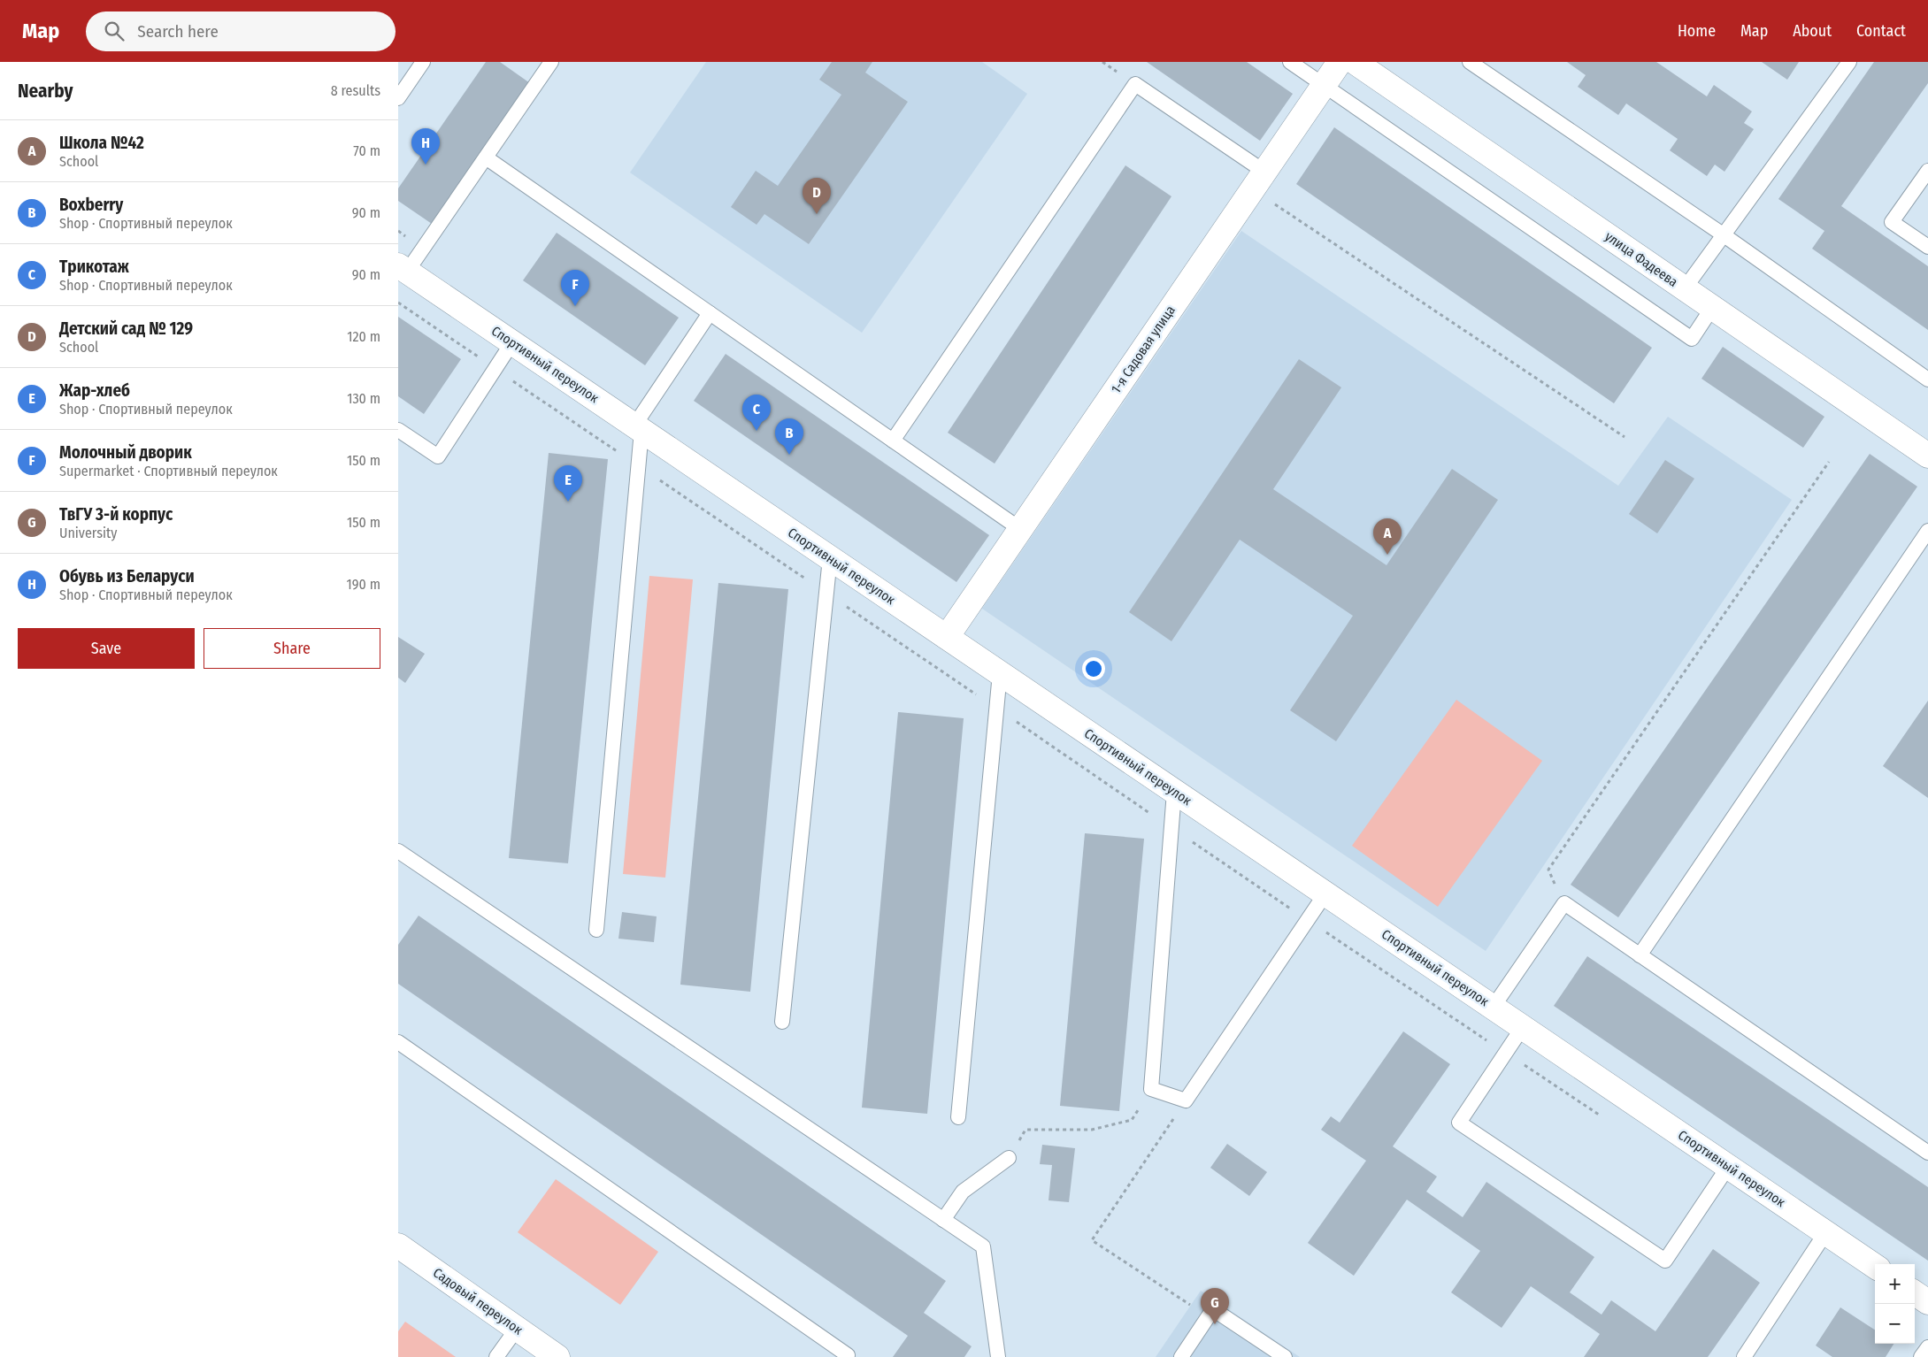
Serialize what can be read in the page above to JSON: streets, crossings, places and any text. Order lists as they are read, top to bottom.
{
  "streets": {
    "street": [
      "улица Фадеева",
      "1-я Садовая улица",
      "Спортивный переулок",
      "Садовый переулок"
    ]
  },
  "crossings": [
    ["улица Фадеева", "1-я Садовая улица"],
    ["1-я Садовая улица", "Спортивный переулок"]
  ],
  "page": {
    "header": "Map",
    "search": "Search here",
    "nav": [
      "Home",
      "Map",
      "About",
      "Contact"
    ],
    "heading": ["Nearby", "8 results"],
    "list": [
      {
        "mark": "A",
        "name": "Школа №42",
        "note": "School",
        "value": "70 m"
      },
      {
        "mark": "B",
        "name": "Boxberry",
        "note": "Shop · Спортивный переулок",
        "value": "90 m"
      },
      {
        "mark": "C",
        "name": "Трикотаж",
        "note": "Shop · Спортивный переулок",
        "value": "90 m"
      },
      {
        "mark": "D",
        "name": "Детский сад № 129",
        "note": "School",
        "value": "120 m"
      },
      {
        "mark": "E",
        "name": "Жар-хлеб",
        "note": "Shop · Спортивный переулок",
        "value": "130 m"
      },
      {
        "mark": "F",
        "name": "Молочный дворик",
        "note": "Supermarket · Спортивный переулок",
        "value": "150 m"
      },
      {
        "mark": "G",
        "name": "ТвГУ 3-й корпус",
        "note": "University",
        "value": "150 m"
      },
      {
        "mark": "H",
        "name": "Обувь из Беларуси",
        "note": "Shop · Спортивный переулок",
        "value": "190 m"
      }
    ],
    "pins": [
      "H",
      "D",
      "F",
      "C",
      "B",
      "E",
      "A",
      "G"
    ],
    "buttons": ["Save", "Share"],
    "map_buttons": ["+", "−"]
  }
}
